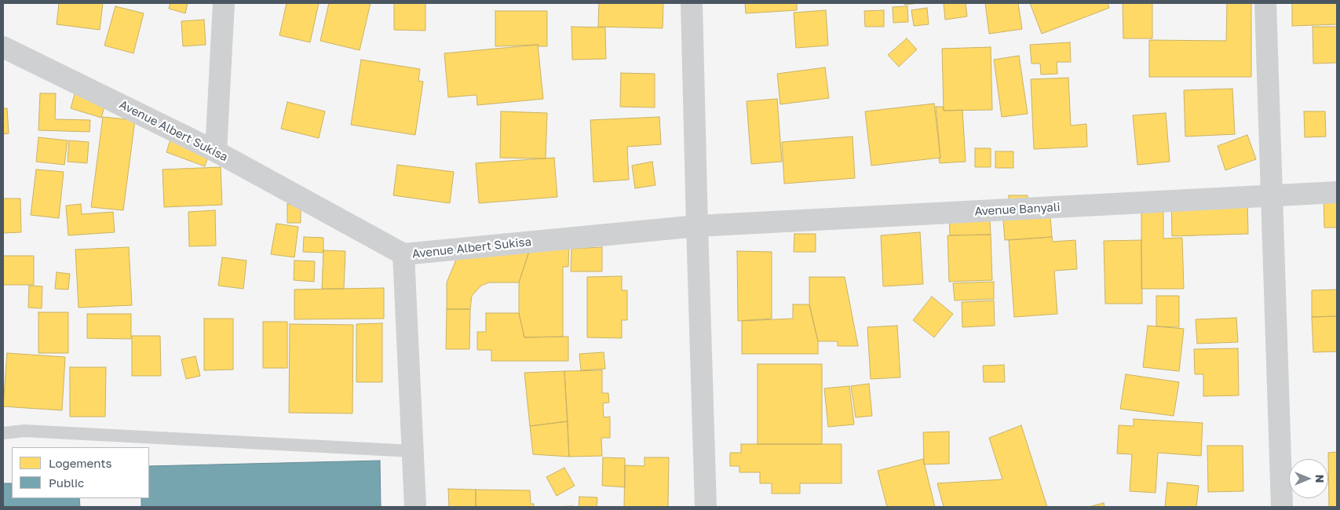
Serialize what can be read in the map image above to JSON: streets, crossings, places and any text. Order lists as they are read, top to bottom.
{
  "streets": {
    "street": ["Avenue Albert Sukisa", "Avenue Banyali"]
  },
  "crossings": [
    ["Avenue Albert Sukisa", "Avenue Banyali"]
  ],
  "legend": ["Logements", "Public"],
  "north": "right"
}
